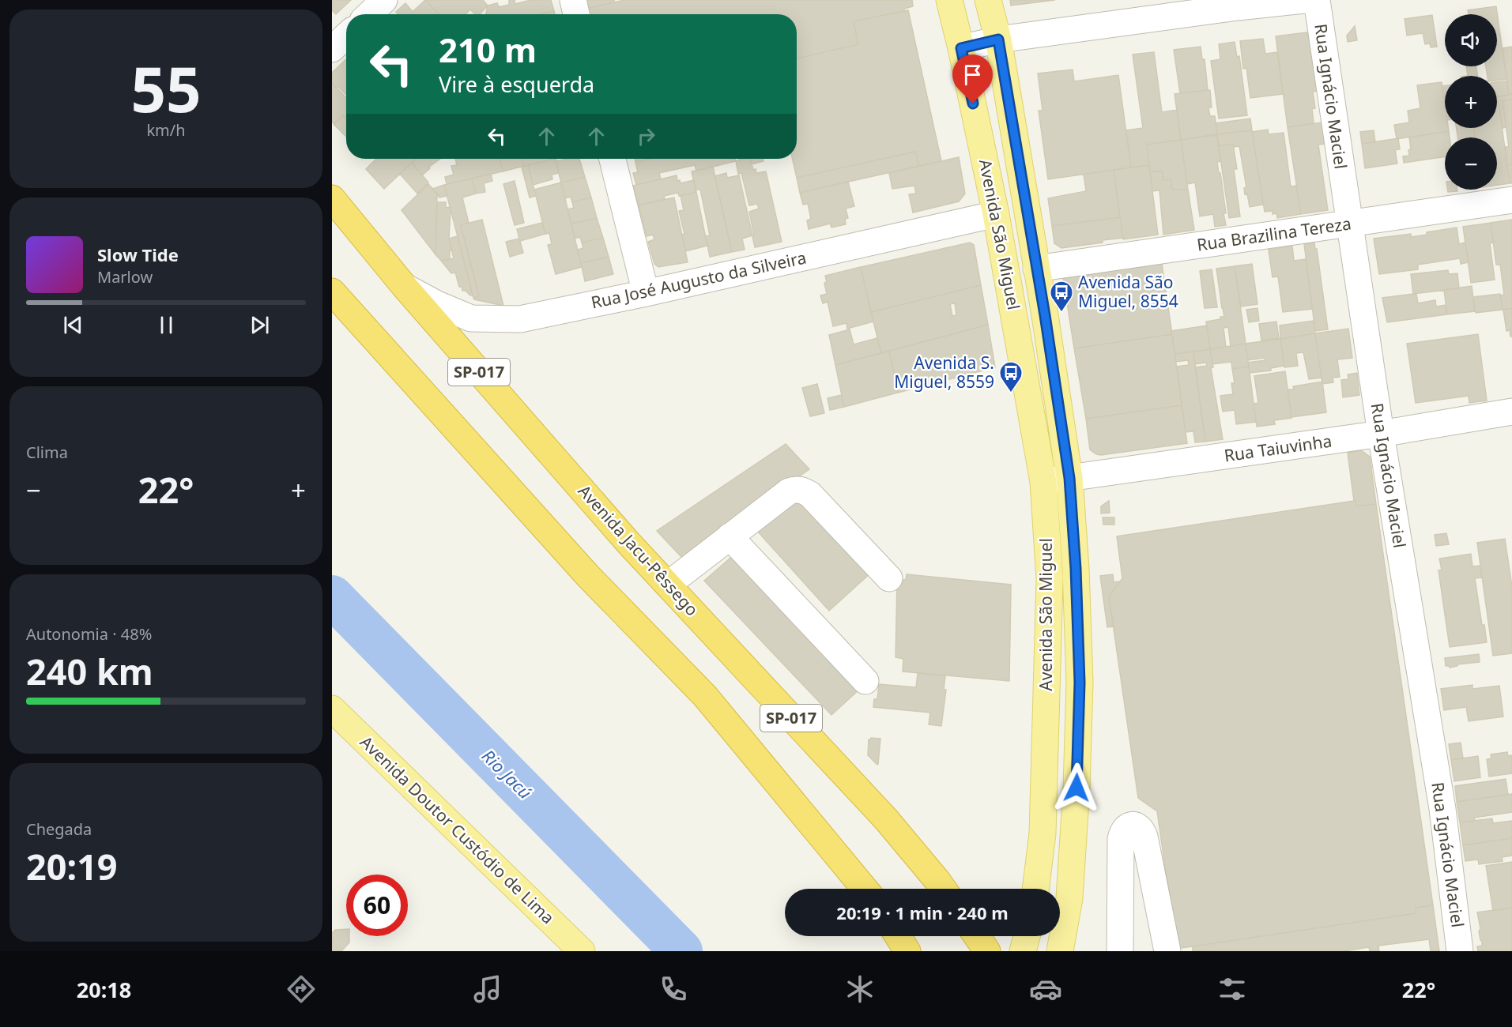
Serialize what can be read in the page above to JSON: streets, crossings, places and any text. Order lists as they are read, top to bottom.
{
  "streets": {
    "highway": ["SP-017", "Avenida Jacu-Pêssego"],
    "main road": ["Avenida São Miguel", "Avenida Doutor Custódio de Lima"],
    "street": [
      "Rua Ignácio Maciel",
      "Rua Brazilina Tereza",
      "Rua José Augusto da Silveira",
      "Rua Taiuvinha"
    ]
  },
  "crossings": [
    ["Rua Ignácio Maciel", "Rua Brazilina Tereza"],
    ["Rua Ignácio Maciel", "Rua Taiuvinha"],
    ["Avenida São Miguel", "Rua Brazilina Tereza"],
    ["Avenida São Miguel", "Rua José Augusto da Silveira"],
    ["Avenida São Miguel", "Rua Taiuvinha"],
    ["Rua José Augusto da Silveira", "Avenida Jacu-Pêssego"]
  ],
  "water": ["Rio Jacú"],
  "places": {
    "bus stop": ["Avenida São Miguel, 8554", "Avenida S. Miguel, 8559"]
  },
  "page": {
    "tile": [
      ["55", "km/h"],
      "Clima",
      ["Autonomia · 48%", "240 km"],
      ["Chegada", "20:19"]
    ],
    "map_buttons": ["+", "−"],
    "turn": ["210 m", "Vire à esquerda"],
    "song": ["Slow Tide", "Marlow"],
    "heat": ["−", "22°", "+"],
    "limit": "60",
    "trip": "20:19 · 1 min · 240 m",
    "tabs": ["20:18", "22°"]
  }
}
